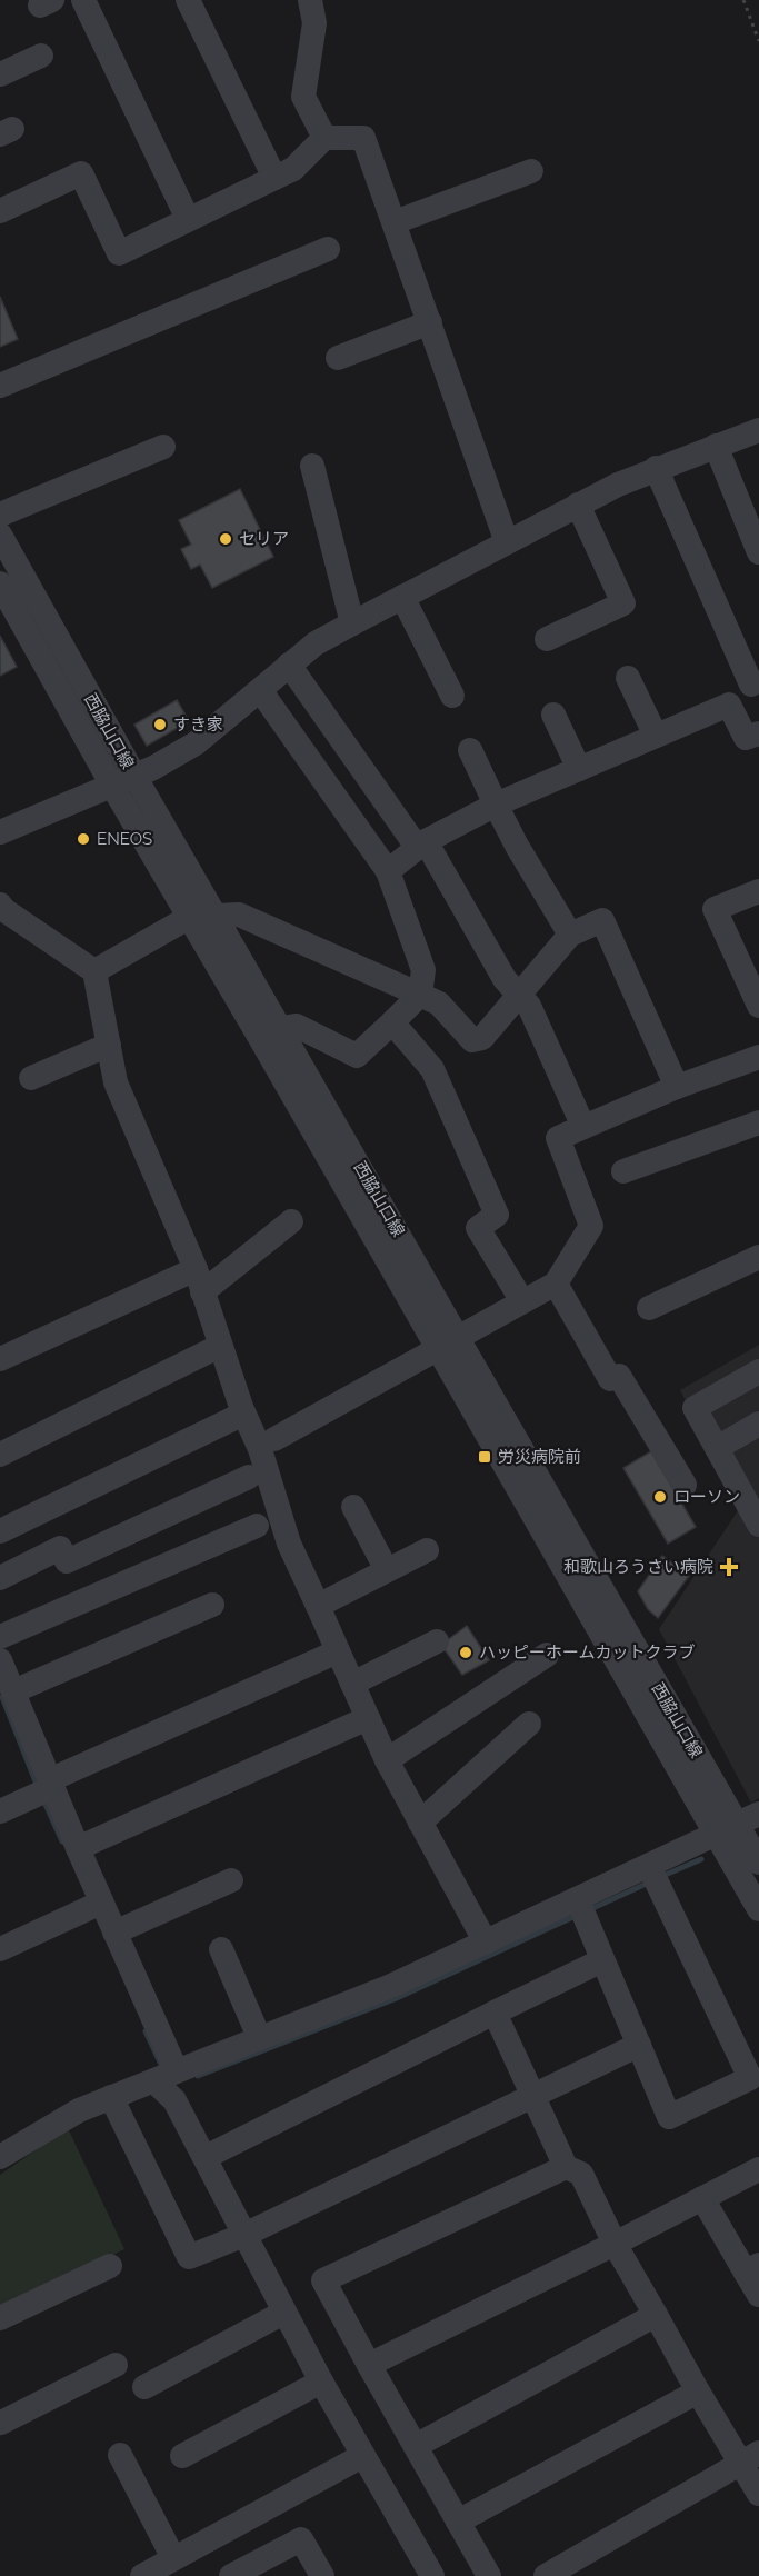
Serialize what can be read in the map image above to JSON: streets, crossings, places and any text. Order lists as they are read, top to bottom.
{
  "streets": {
    "street": ["西脇山口線"]
  },
  "places": {
    "other": [
      "セリア",
      "すき家",
      "ENEOS",
      "ローソン",
      "ハッピーホームカットクラブ"
    ],
    "transit": ["労災病院前"],
    "health": ["和歌山ろうさい病院"]
  }
}
